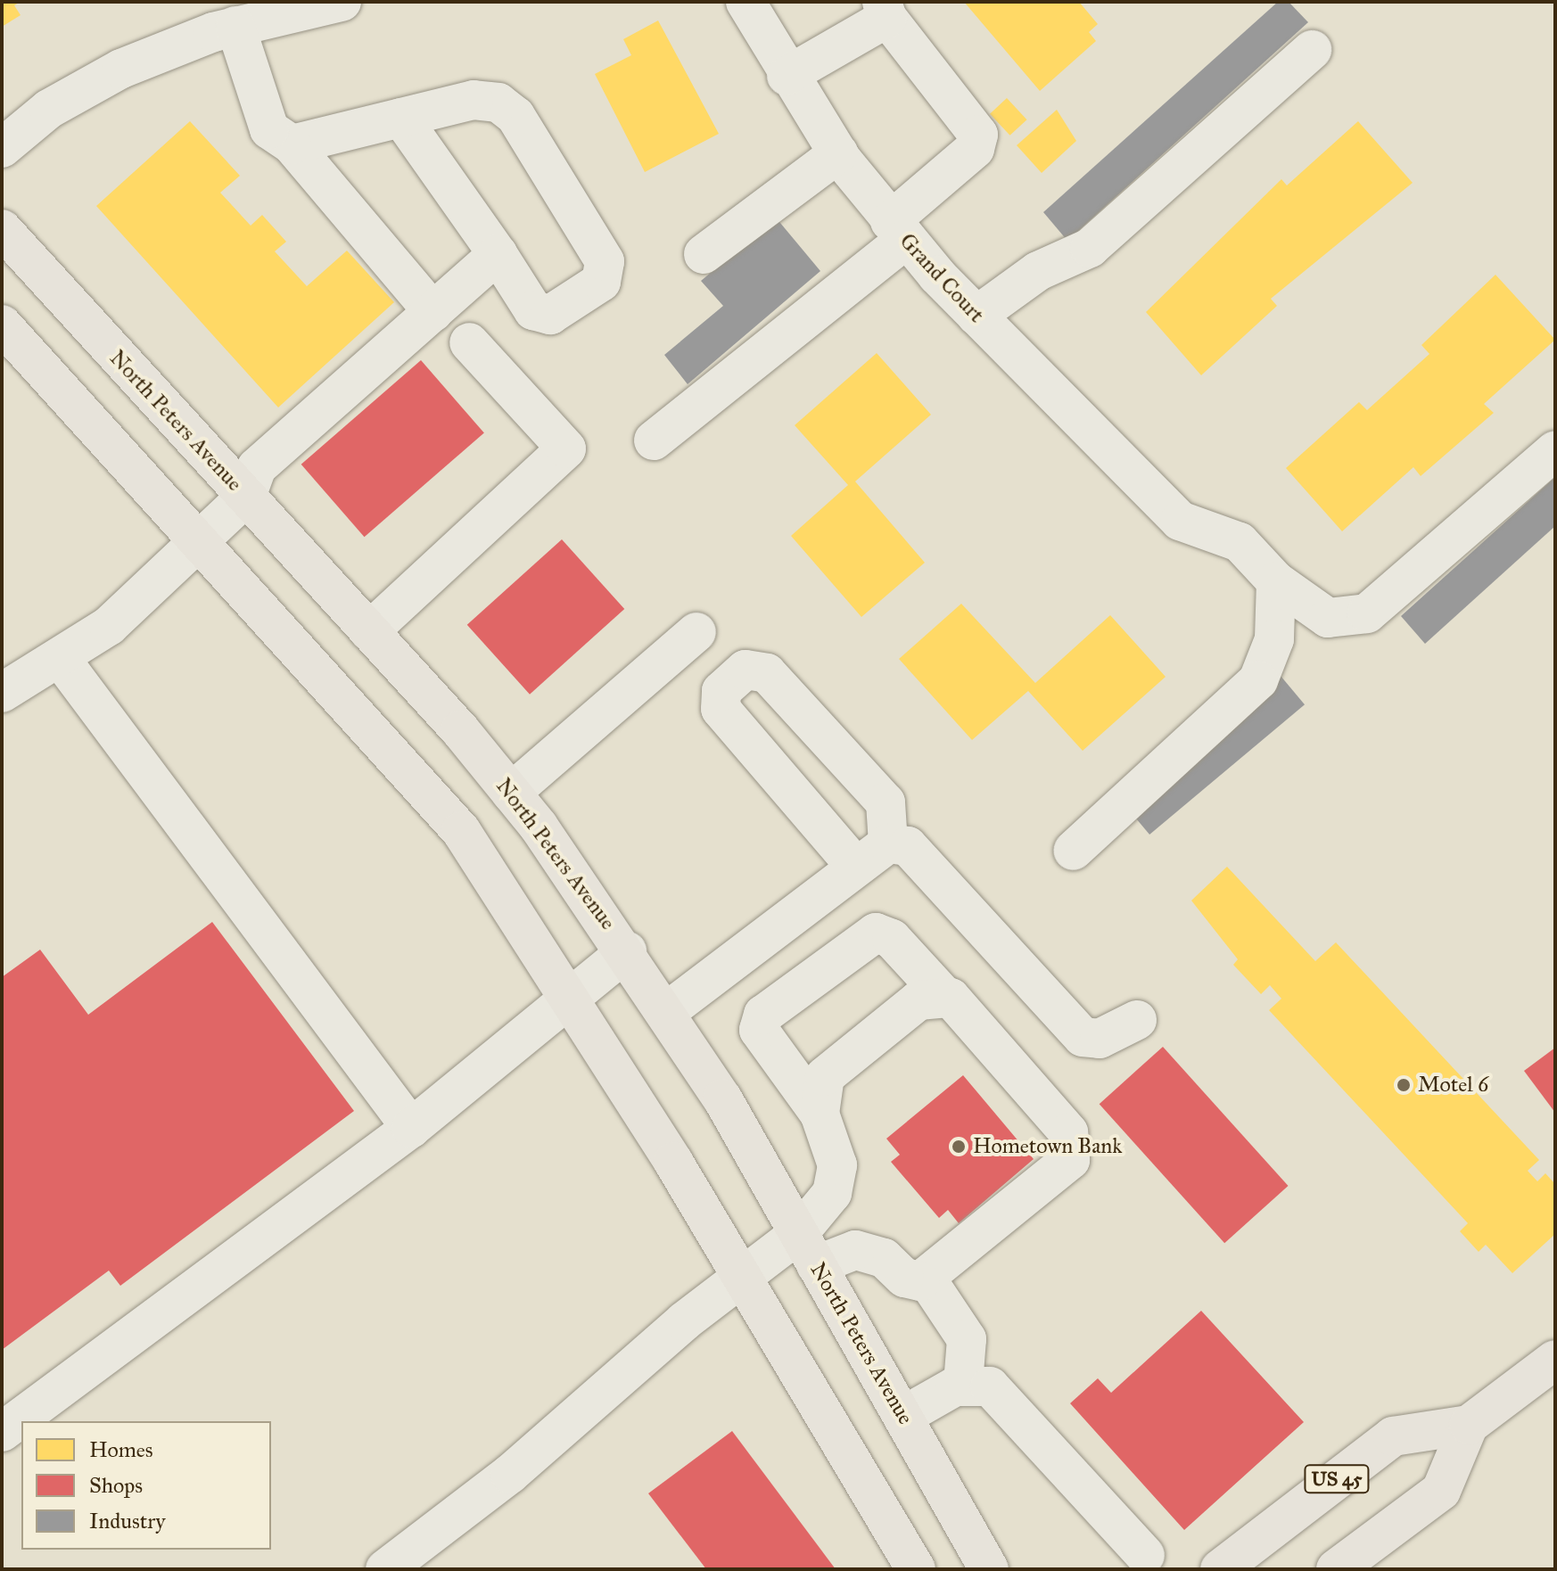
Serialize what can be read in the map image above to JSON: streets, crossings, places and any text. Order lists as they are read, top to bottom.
{
  "streets": {
    "main road": ["North Peters Avenue", "US 45"],
    "street": ["Grand Court"]
  },
  "places": ["Motel 6", "Hometown Bank"],
  "legend": ["Homes", "Shops", "Industry"]
}
